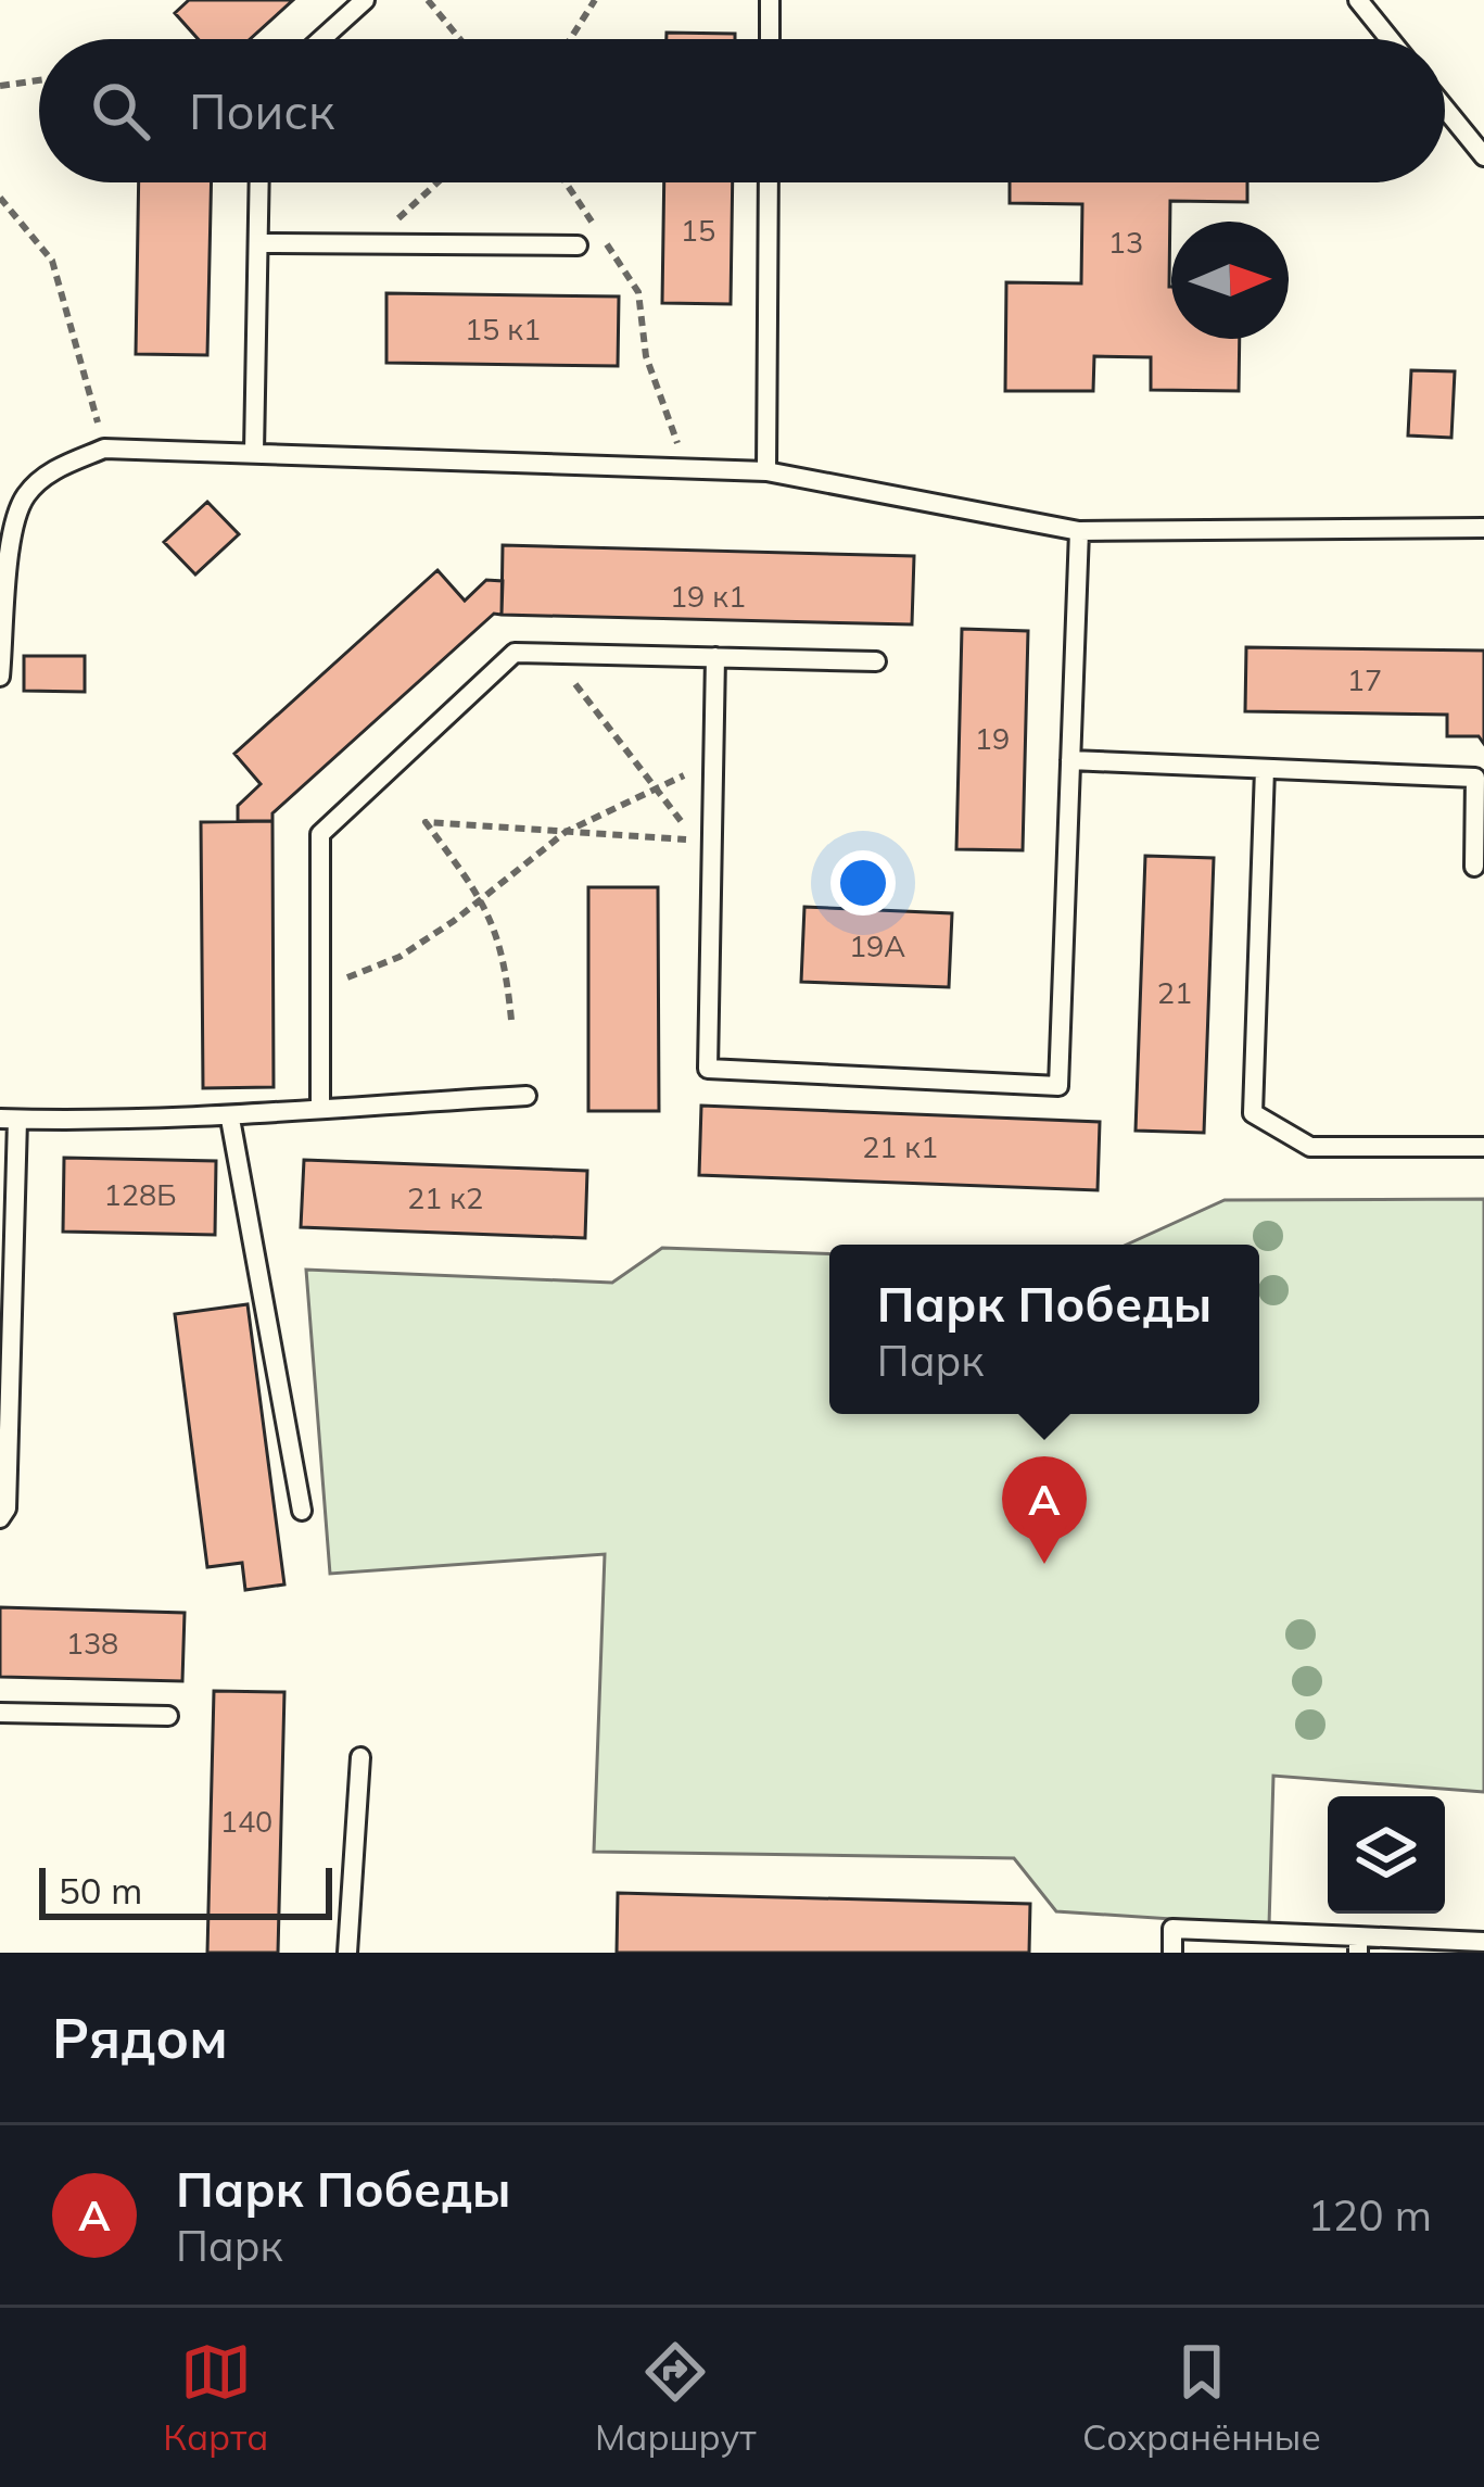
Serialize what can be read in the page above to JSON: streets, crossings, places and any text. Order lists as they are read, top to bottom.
{
  "house_numbers": [
    "15",
    "13",
    "15 к1",
    "19 к1",
    "17",
    "19",
    "19А",
    "21",
    "21 к1",
    "128Б",
    "21 к2",
    "138",
    "140"
  ],
  "scale_bar": "50 m",
  "north": "right",
  "page": {
    "search": "Поиск",
    "popup": ["Парк Победы", "Парк"],
    "pins": "A",
    "scale": "50 m",
    "heading": "Рядом",
    "list": [
      {
        "mark": "A",
        "name": "Парк Победы",
        "note": "Парк",
        "value": "120 m"
      }
    ],
    "nav": ["Карта", "Маршрут", "Сохранённые"]
  }
}
